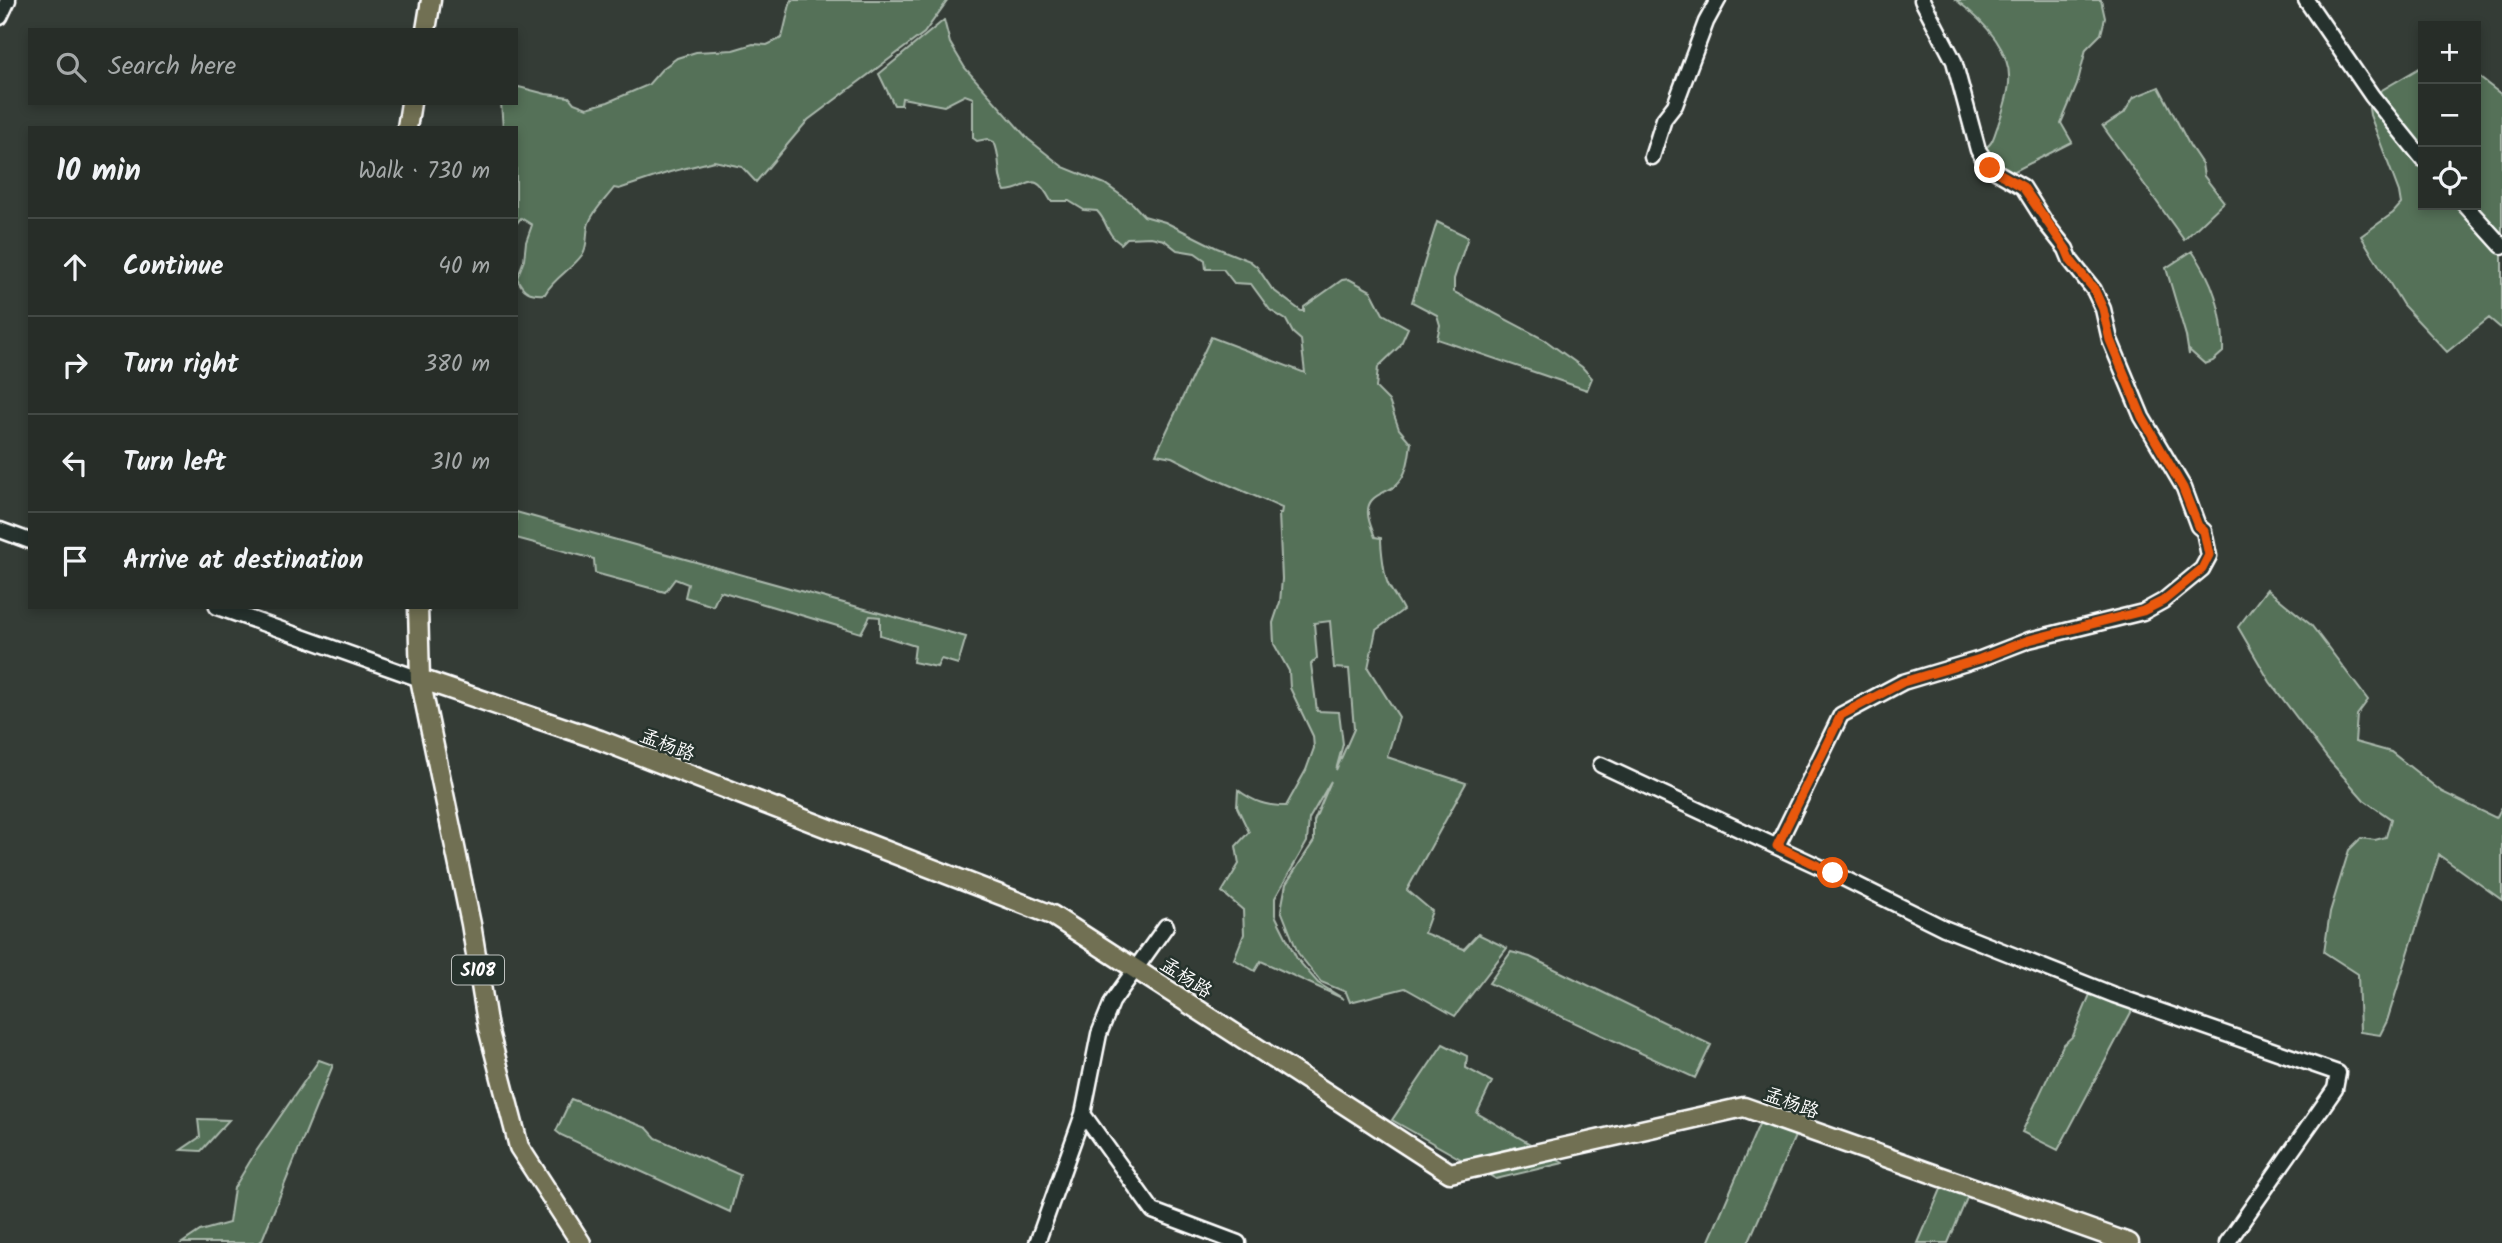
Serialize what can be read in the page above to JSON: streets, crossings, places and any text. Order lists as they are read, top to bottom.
{
  "streets": {
    "main road": ["孟杨路", "S108"]
  },
  "crossings": [
    ["孟杨路", "S108"]
  ],
  "page": {
    "map_buttons": ["+", "−"],
    "search": "Search here",
    "heading": ["10 min", "Walk · 730 m"],
    "list": [
      ["Continue", "40 m"],
      ["Turn right", "380 m"],
      ["Turn left", "310 m"],
      "Arrive at destination"
    ]
  }
}
